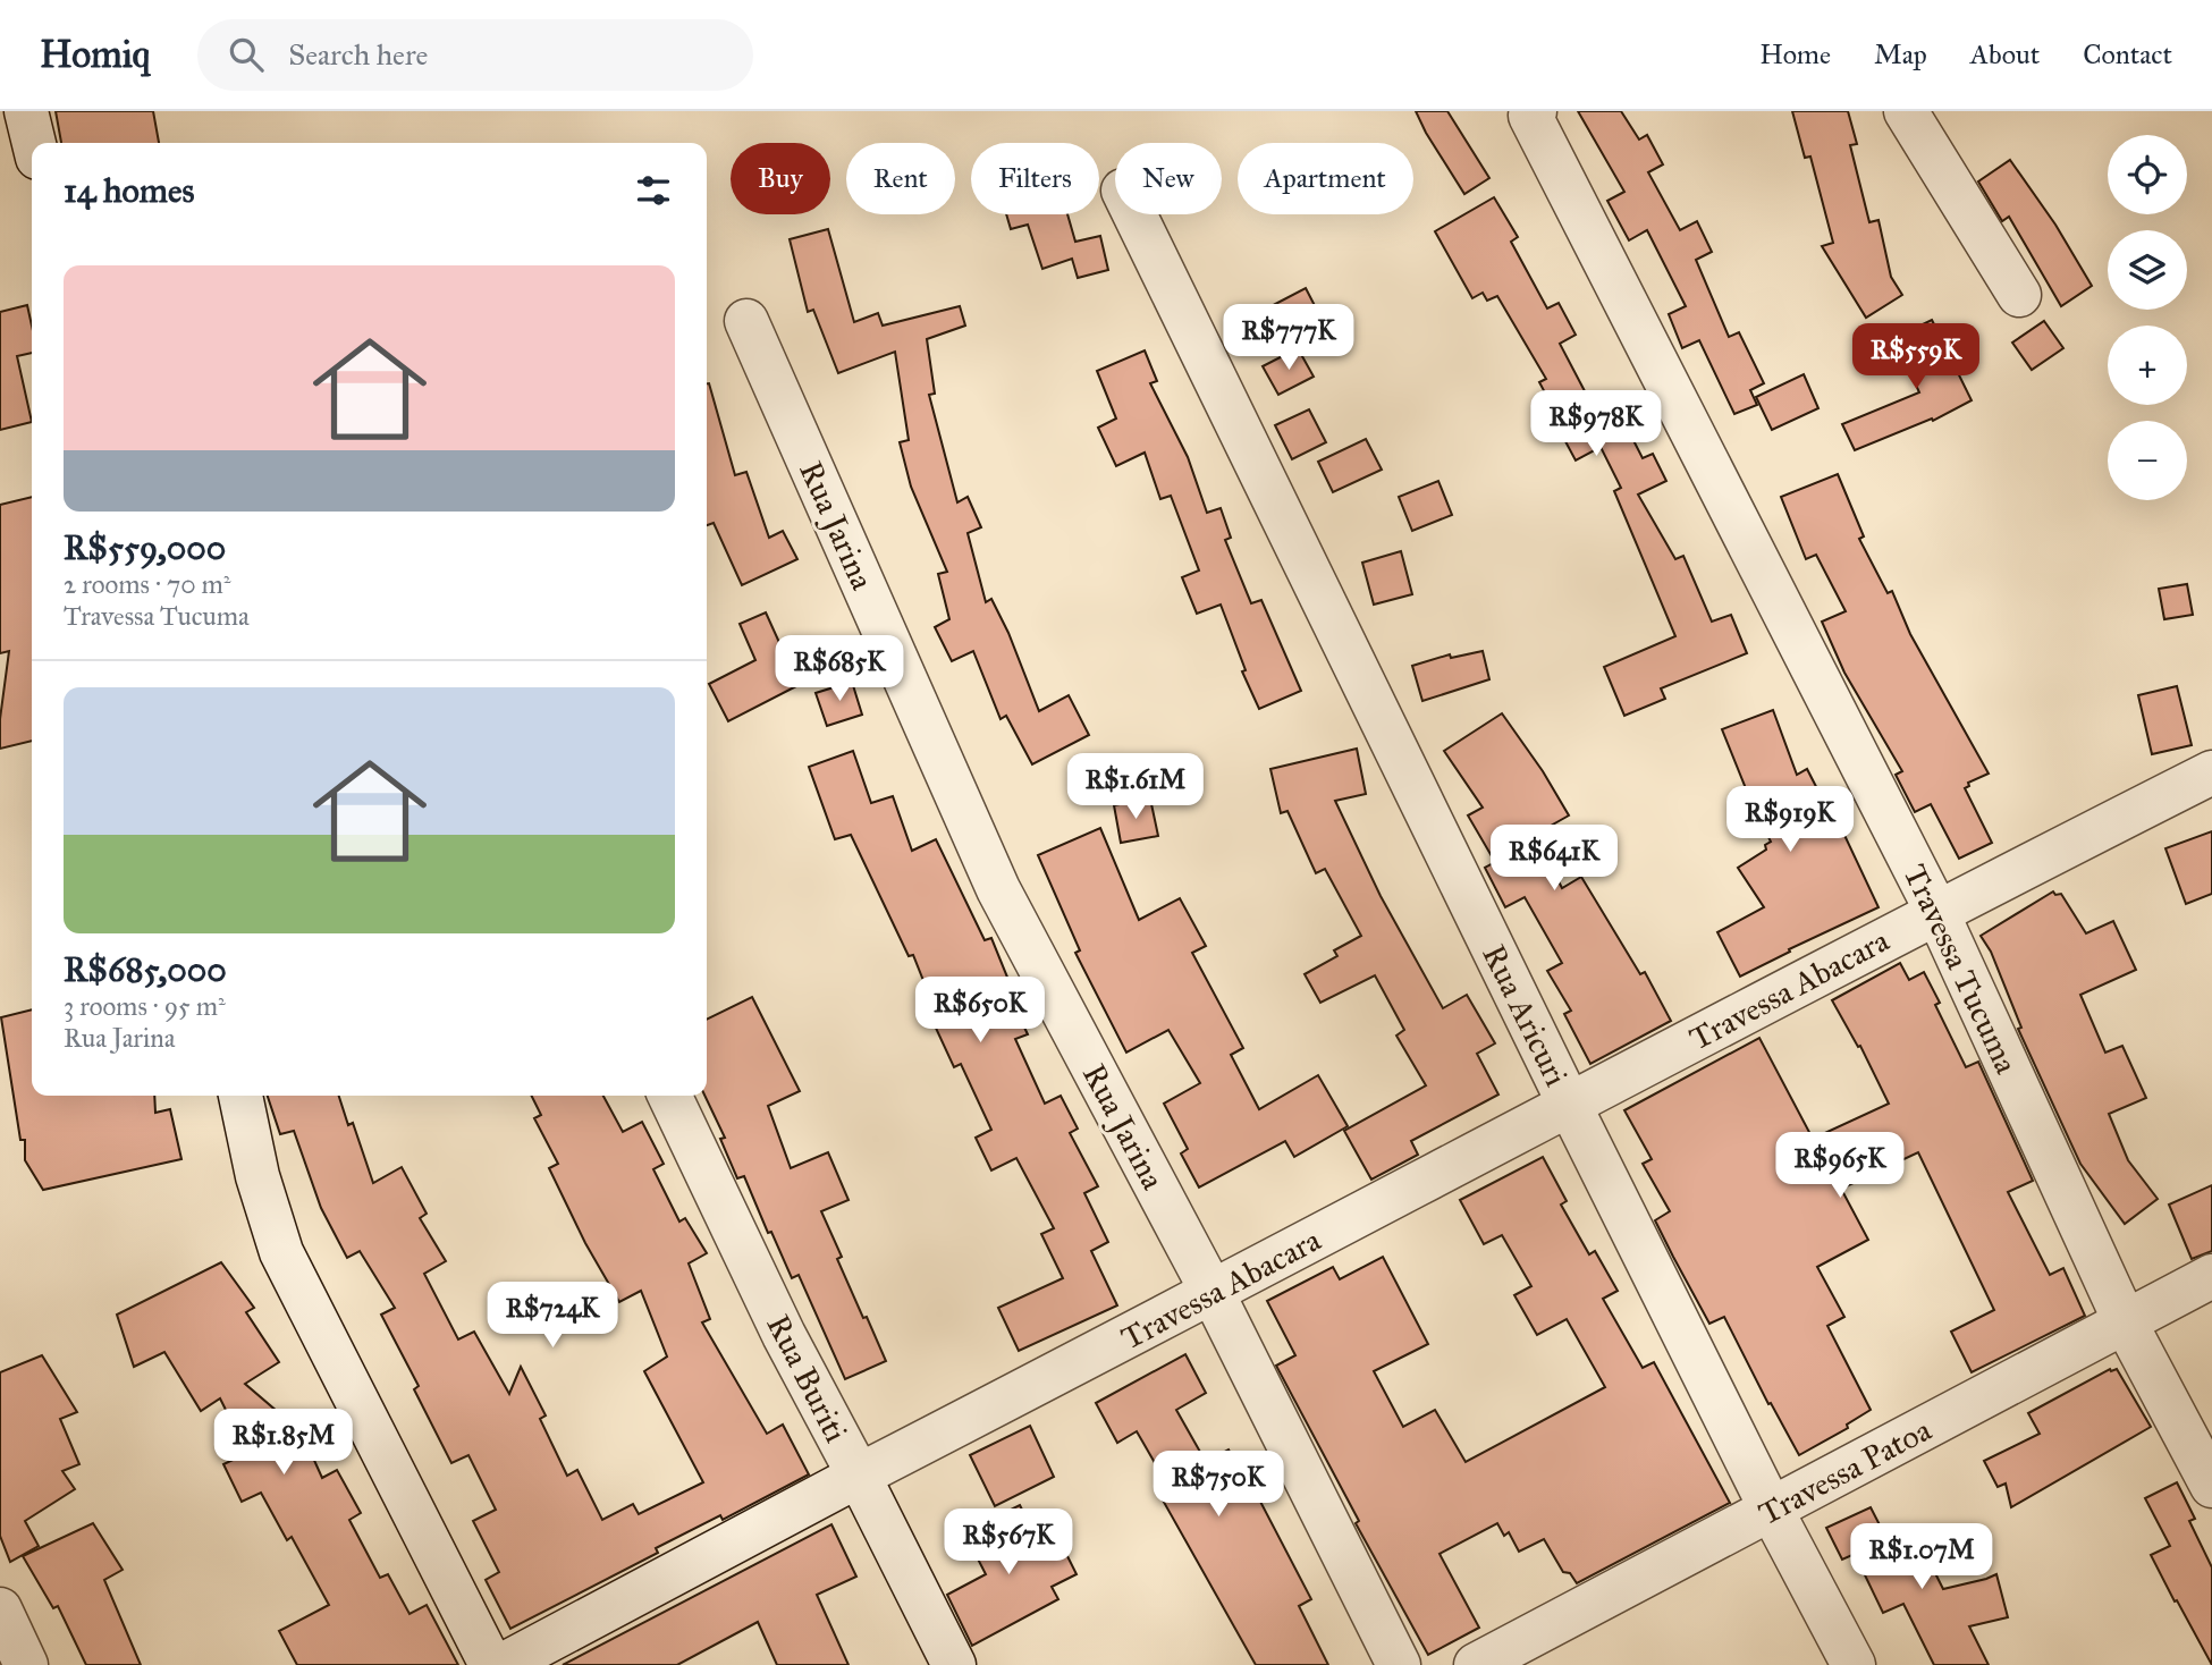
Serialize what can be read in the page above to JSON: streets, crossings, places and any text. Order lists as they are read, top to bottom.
{
  "streets": {
    "street": [
      "Rua Jarina",
      "Travessa Tucuma",
      "Travessa Abacara",
      "Rua Aricuri",
      "Rua Buriti",
      "Travessa Patoa"
    ]
  },
  "crossings": [
    ["Rua Jarina", "Travessa Abacara"],
    ["Travessa Tucuma", "Travessa Abacara"],
    ["Travessa Tucuma", "Travessa Patoa"],
    ["Travessa Abacara", "Rua Aricuri"],
    ["Travessa Abacara", "Rua Buriti"],
    ["Rua Aricuri", "Travessa Patoa"]
  ],
  "page": {
    "header": "Homiq",
    "search": "Search here",
    "nav": [
      "Home",
      "Map",
      "About",
      "Contact"
    ],
    "map_buttons": ["+", "−"],
    "chip": [
      "Buy",
      "Rent",
      "Filters",
      "New",
      "Apartment"
    ],
    "heading": "14 homes",
    "list": [
      {
        "name": "R$559,000",
        "note": "2 rooms · 70 m² · Travessa Tucuma"
      },
      {
        "name": "R$685,000",
        "note": "3 rooms · 95 m² · Rua Jarina"
      }
    ],
    "price": [
      "R$777K",
      "R$559K",
      "R$978K",
      "R$685K",
      "R$1.61M",
      "R$919K",
      "R$641K",
      "R$650K",
      "R$965K",
      "R$724K",
      "R$1.85M",
      "R$750K",
      "R$567K",
      "R$1.07M"
    ]
  }
}
